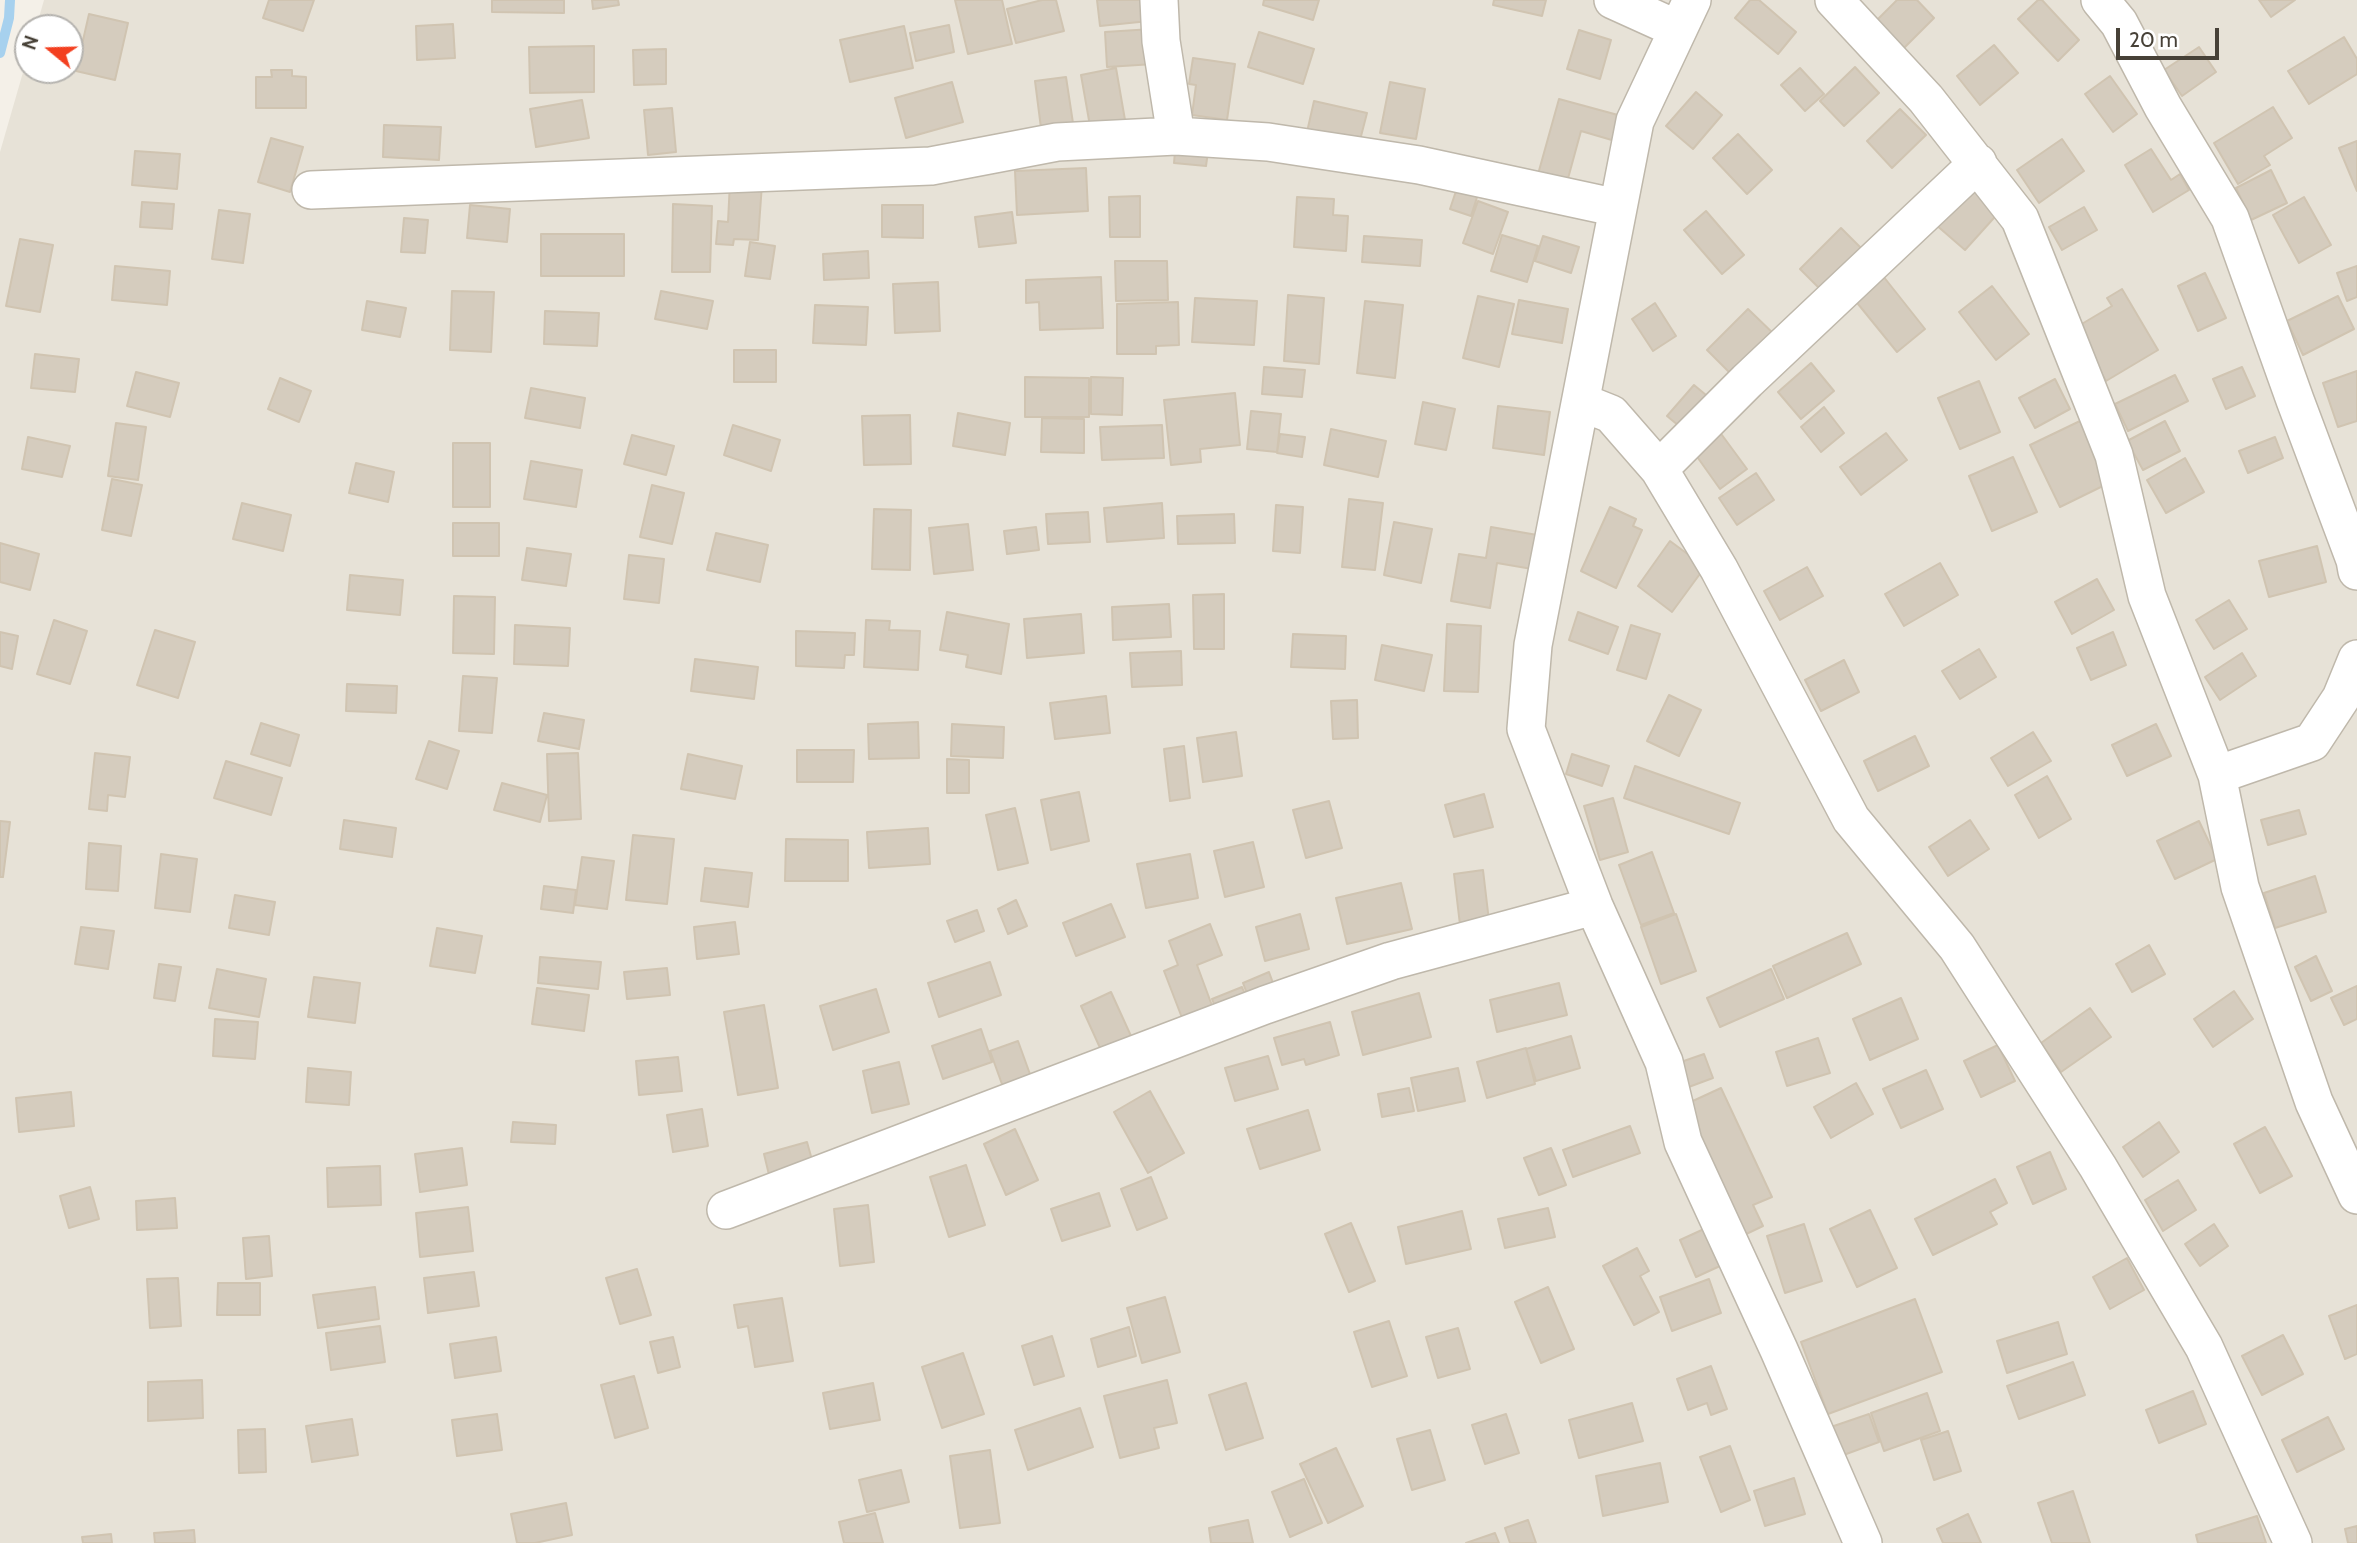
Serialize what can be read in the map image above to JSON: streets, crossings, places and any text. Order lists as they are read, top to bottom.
{
  "scale_bar": "20 m",
  "north": "left"
}
